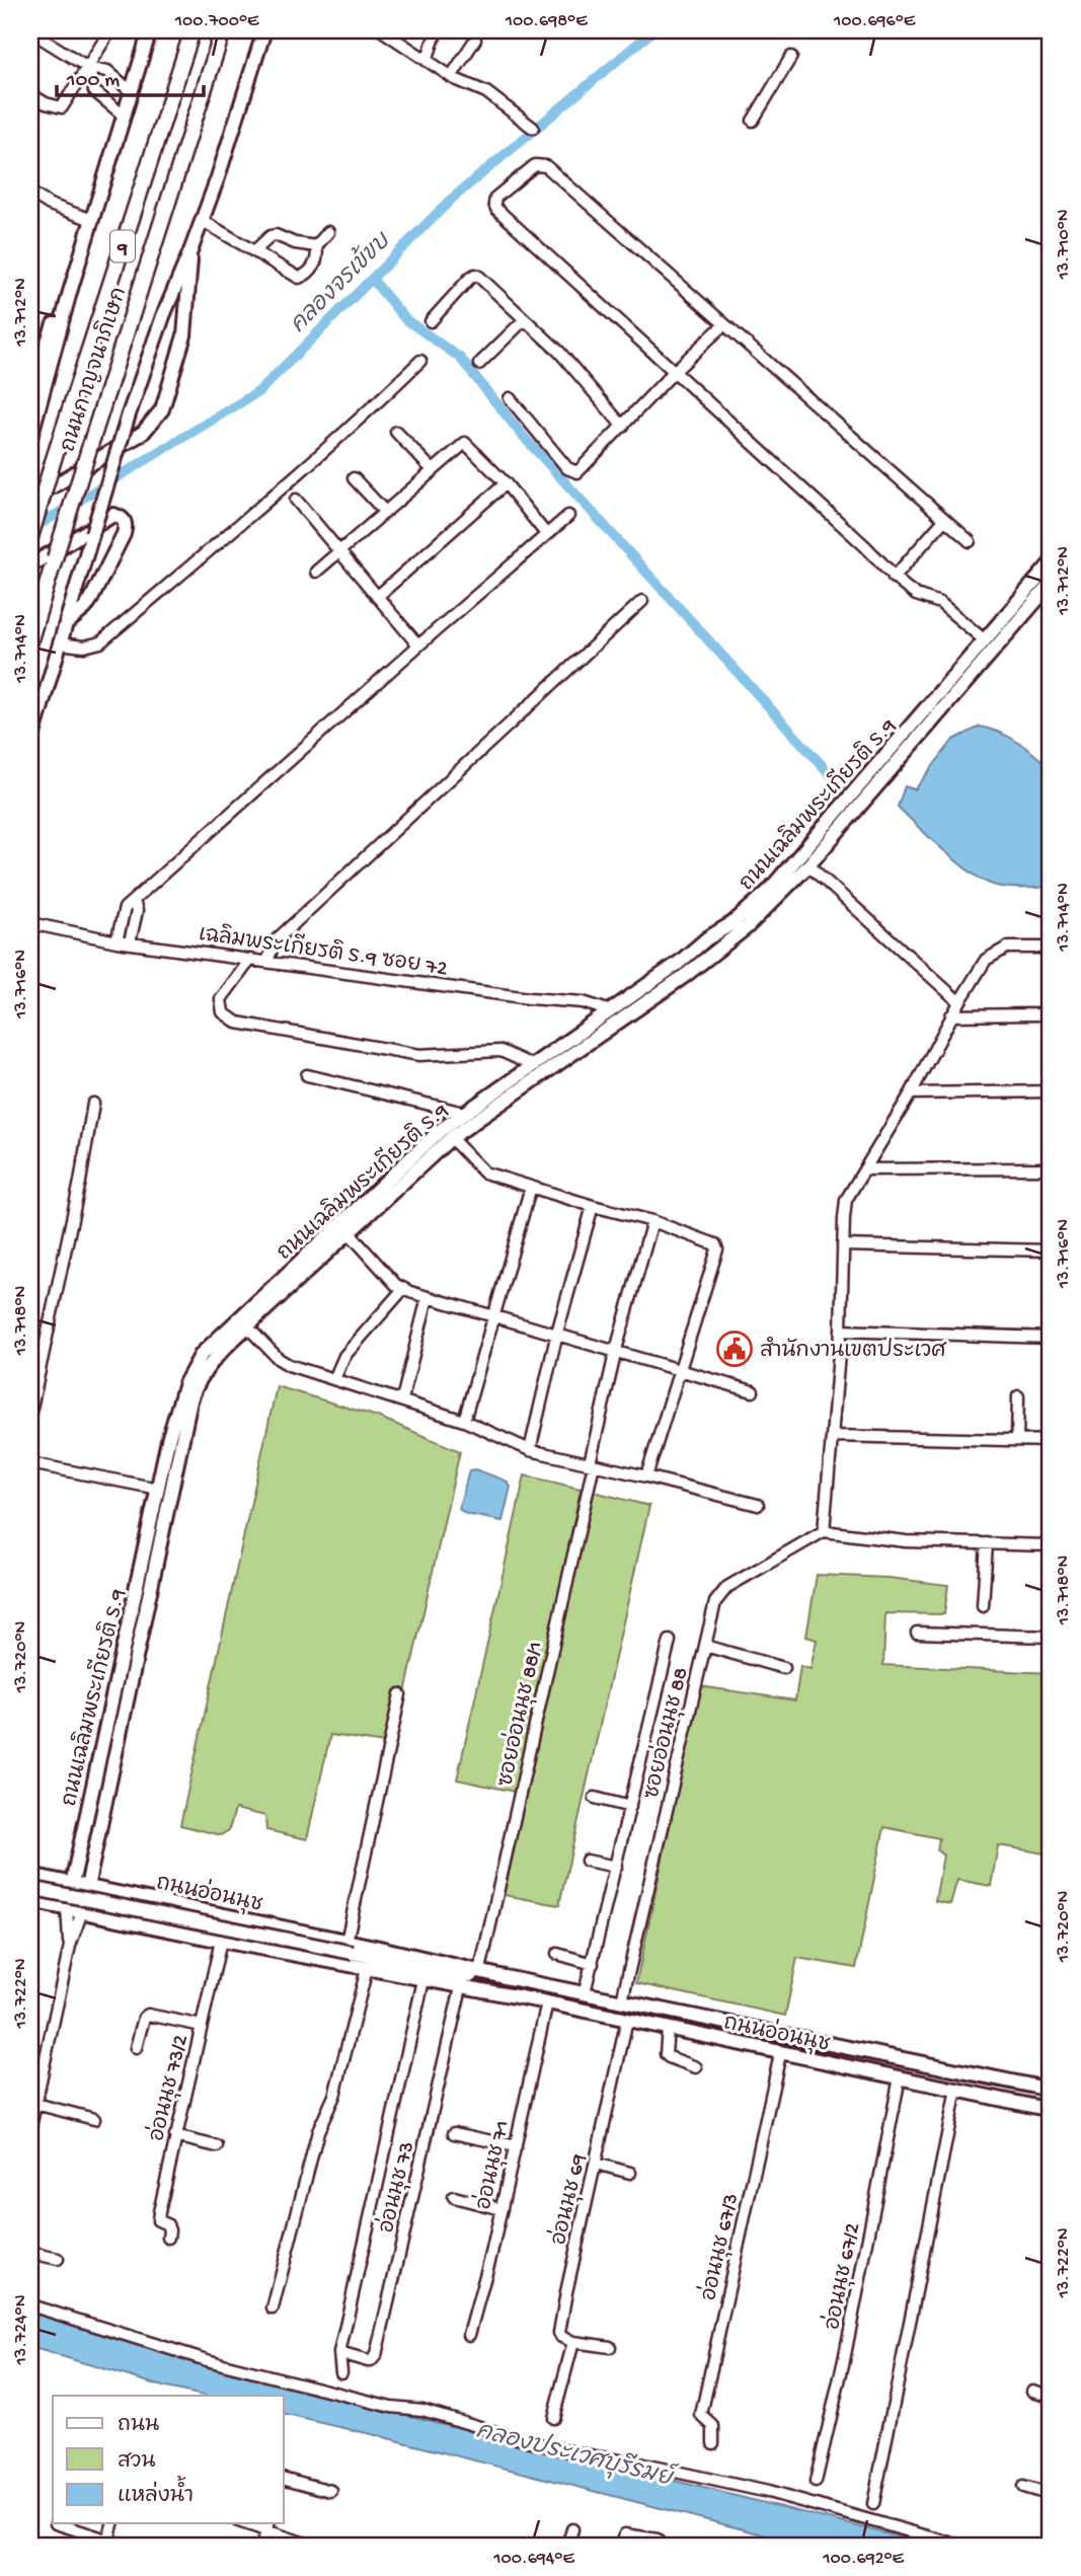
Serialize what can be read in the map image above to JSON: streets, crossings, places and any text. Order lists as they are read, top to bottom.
{
  "streets": {
    "highway": ["9", "ถนนกาญจนาภิเษก"],
    "main road": ["ถนนเฉลิมพระเกียรติ ร.9", "ถนนอ่อนนุช"],
    "street": [
      "เฉลิมพระเกียรติ ร.9 ซอย 72",
      "ซอยอ่อนนุช 88/1",
      "ซอยอ่อนนุช 88",
      "อ่อนนุช 73/2",
      "อ่อนนุช 71",
      "อ่อนนุช 73",
      "อ่อนนุช 69",
      "อ่อนนุช 67/3",
      "อ่อนนุช 67/2"
    ]
  },
  "crossings": [
    ["ถนนเฉลิมพระเกียรติ ร.9", "เฉลิมพระเกียรติ ร.9 ซอย 72"],
    ["ถนนเฉลิมพระเกียรติ ร.9", "ถนนอ่อนนุช"],
    ["ซอยอ่อนนุช 88/1", "ถนนอ่อนนุช"],
    ["ซอยอ่อนนุช 88", "ถนนอ่อนนุช"],
    ["ถนนอ่อนนุช", "อ่อนนุช 73/2"],
    ["ถนนอ่อนนุช", "อ่อนนุช 71"],
    ["ถนนอ่อนนุช", "อ่อนนุช 73"],
    ["ถนนอ่อนนุช", "อ่อนนุช 69"],
    ["ถนนอ่อนนุช", "อ่อนนุช 67/3"],
    ["ถนนอ่อนนุช", "อ่อนนุช 67/2"]
  ],
  "water": ["คลองจรเข้ขบ", "คลองประเวศบุรีรมย์"],
  "places": {
    "public building": ["สำนักงานเขตประเวศ"]
  },
  "legend": ["ถนน", "สวน", "แหล่งน้ำ"],
  "scale_bar": "100 m",
  "coordinates": [
    "100.700°E",
    "100.698°E",
    "100.696°E",
    "13.710°N",
    "13.712°N",
    "13.714°N",
    "13.716°N",
    "13.718°N",
    "13.720°N",
    "13.722°N",
    "13.724°N",
    "100.694°E",
    "100.692°E"
  ]
}
